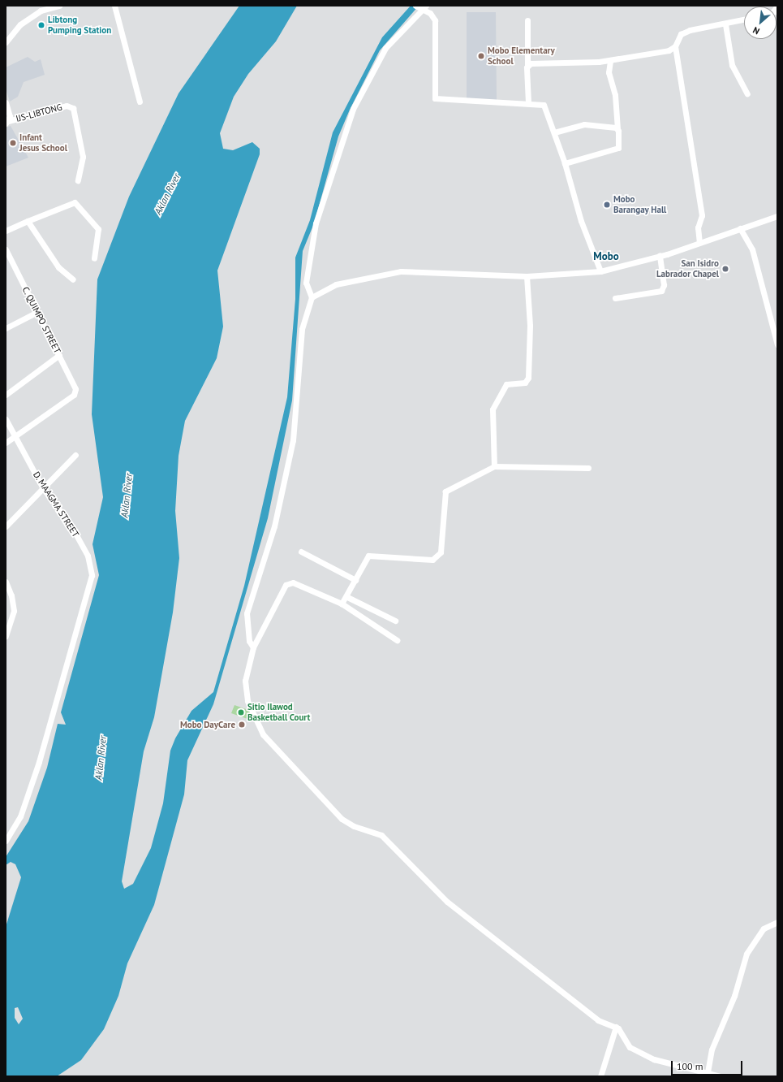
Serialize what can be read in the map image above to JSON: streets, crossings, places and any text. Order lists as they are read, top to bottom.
{
  "streets": {
    "street": ["IJS-LIBTONG", "C. QUIMPO STREET", "D. MAAGMA STREET"]
  },
  "crossings": [
    ["C. QUIMPO STREET", "D. MAAGMA STREET"]
  ],
  "districts": ["Mobo"],
  "water": ["Aklan River"],
  "places": [
    "Libtong Pumping Station",
    "Mobo Elementary School",
    "Infant Jesus School",
    "Mobo Barangay Hall",
    "San Isidro Labrador Chapel",
    "Sitio Ilawod Basketball Court",
    "Mobo DayCare"
  ],
  "scale_bar": "100 m",
  "north": "bottom left"
}
